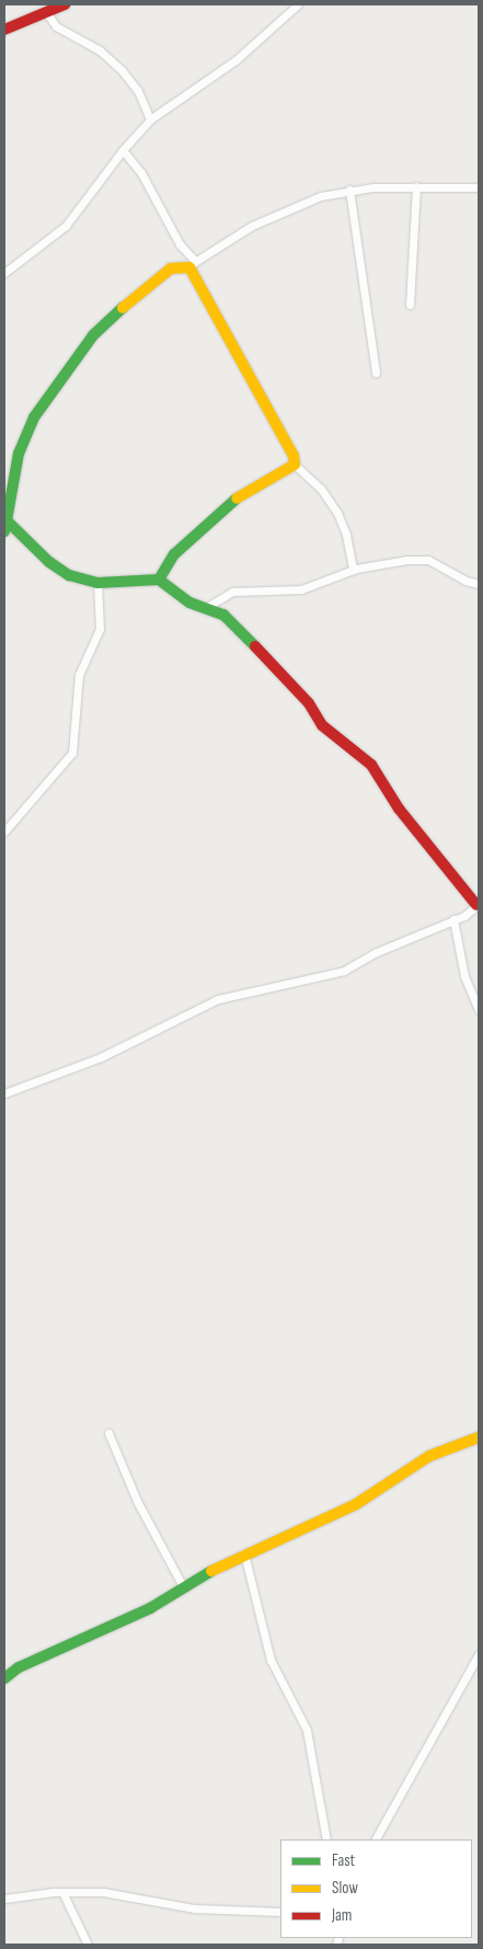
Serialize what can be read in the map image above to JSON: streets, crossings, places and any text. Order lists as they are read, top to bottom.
{
  "legend": ["Fast", "Slow", "Jam"]
}
